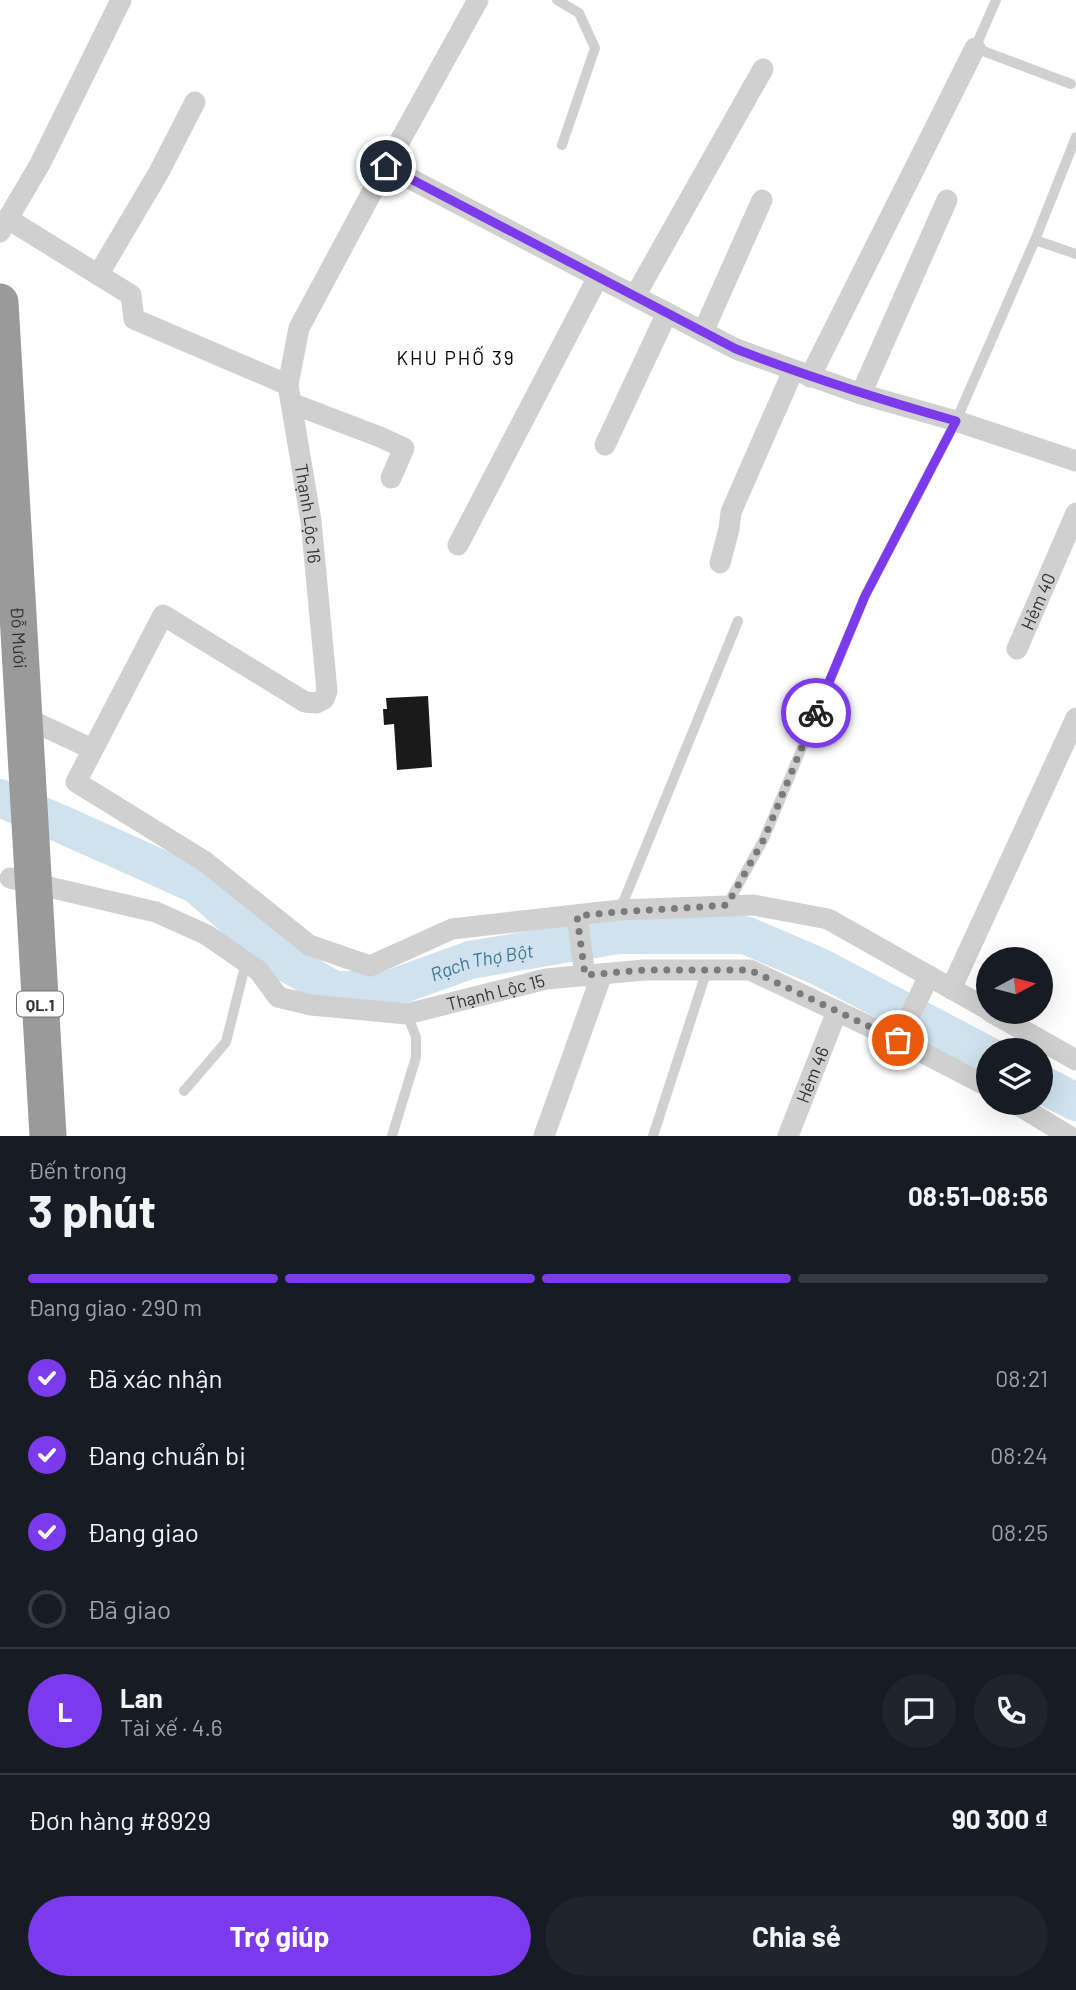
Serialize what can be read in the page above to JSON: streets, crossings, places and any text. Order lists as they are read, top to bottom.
{
  "streets": {
    "highway": ["Đỗ Mười", "QL.1"],
    "street": [
      "Thạnh Lộc 16",
      "Hẻm 40",
      "Thạnh Lộc 15",
      "Hẻm 46"
    ]
  },
  "crossings": [
    ["Đỗ Mười", "QL.1"],
    ["Thạnh Lộc 15", "QL.1"],
    ["Thạnh Lộc 15", "Hẻm 46"]
  ],
  "districts": ["KHU PHỐ 39"],
  "water": ["Rạch Thợ Bột"],
  "north": "right",
  "page": {
    "heading": ["3 phút", "Đến trong", "08:51–08:56"],
    "panel": [
      "Lan",
      "Tài xế · 4.6",
      "Đơn hàng #8929",
      "90 300 ₫"
    ],
    "bar": "Đang giao · 290 m",
    "list": [
      ["Đã xác nhận", "08:21"],
      ["Đang chuẩn bị", "08:24"],
      ["Đang giao", "08:25"],
      "Đã giao"
    ],
    "round": "L",
    "buttons": ["Trợ giúp", "Chia sẻ"]
  }
}
